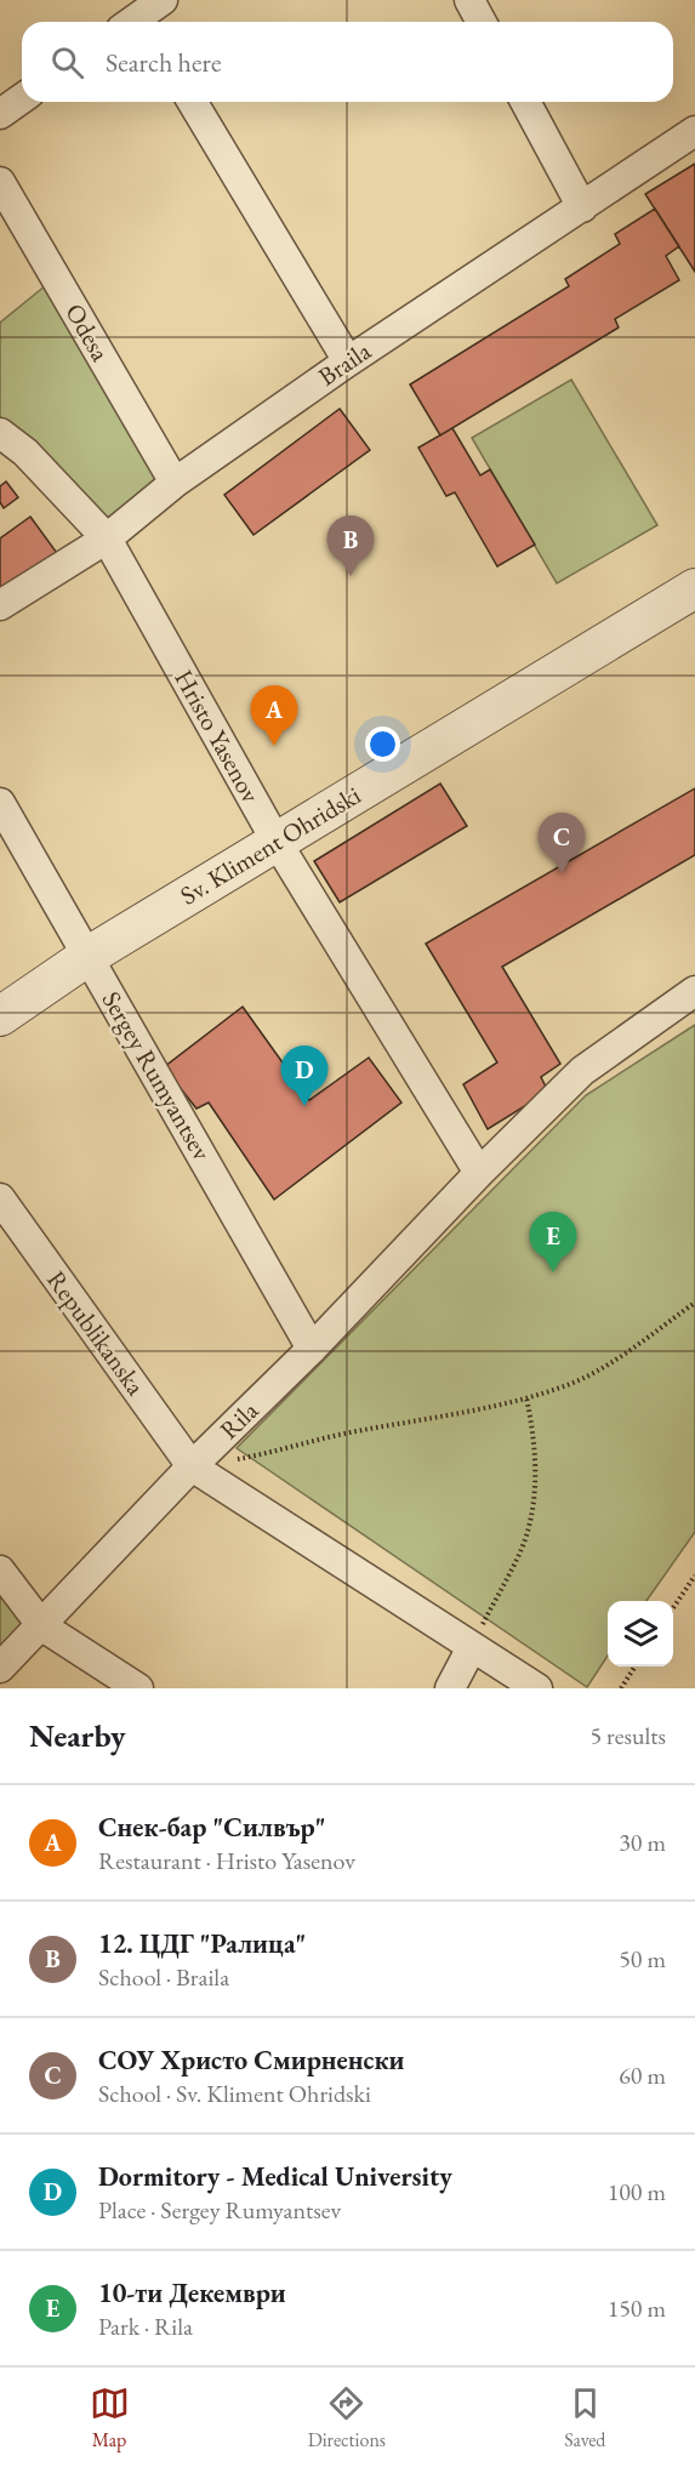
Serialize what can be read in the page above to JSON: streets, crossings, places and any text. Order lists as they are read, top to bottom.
{
  "streets": {
    "street": [
      "Odesa",
      "Braila",
      "Hristo Yasenov",
      "Sv. Kliment Ohridski",
      "Sergey Rumyantsev",
      "Republikanska",
      "Rila"
    ]
  },
  "crossings": [
    ["Odesa", "Braila"],
    ["Braila", "Hristo Yasenov"],
    ["Hristo Yasenov", "Sv. Kliment Ohridski"],
    ["Hristo Yasenov", "Rila"],
    ["Sv. Kliment Ohridski", "Sergey Rumyantsev"],
    ["Sergey Rumyantsev", "Rila"],
    ["Republikanska", "Rila"]
  ],
  "page": {
    "search": "Search here",
    "pins": [
      "B",
      "A",
      "C",
      "D",
      "E"
    ],
    "heading": ["Nearby", "5 results"],
    "list": [
      {
        "mark": "A",
        "name": "Снек-бар \"Силвър\"",
        "note": "Restaurant · Hristo Yasenov",
        "value": "30 m"
      },
      {
        "mark": "B",
        "name": "12. ЦДГ \"Ралица\"",
        "note": "School · Braila",
        "value": "50 m"
      },
      {
        "mark": "C",
        "name": "СОУ Христо Смирненски",
        "note": "School · Sv. Kliment Ohridski",
        "value": "60 m"
      },
      {
        "mark": "D",
        "name": "Dormitory - Medical University",
        "note": "Place · Sergey Rumyantsev",
        "value": "100 m"
      },
      {
        "mark": "E",
        "name": "10-ти Декември",
        "note": "Park · Rila",
        "value": "150 m"
      }
    ],
    "nav": ["Map", "Directions", "Saved"]
  }
}
